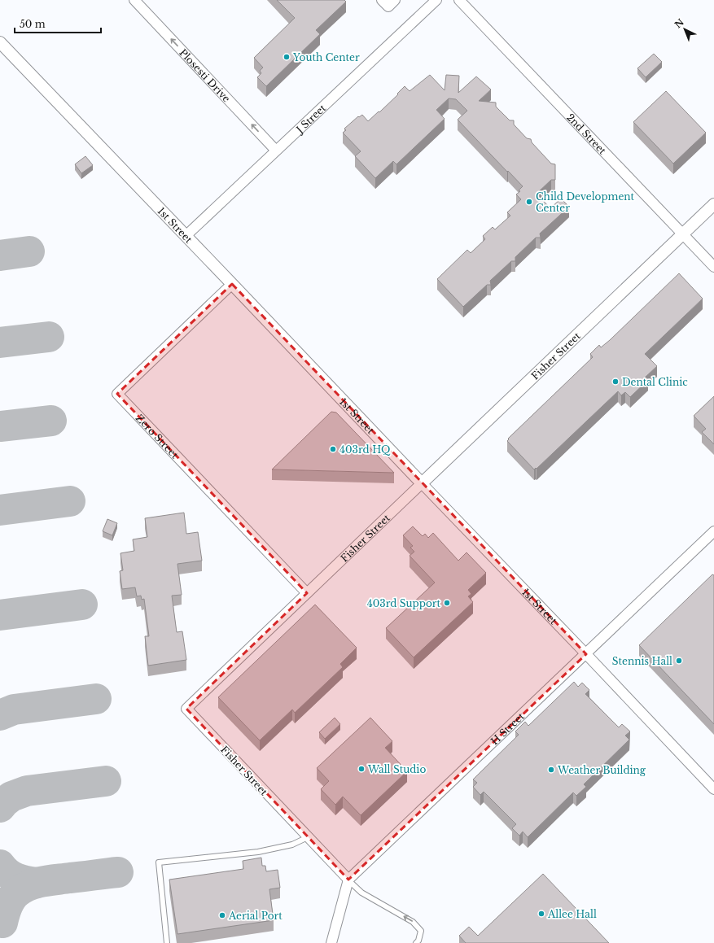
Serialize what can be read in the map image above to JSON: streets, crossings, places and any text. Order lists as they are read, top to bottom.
{
  "streets": {
    "street": [
      "Plosesti Drive",
      "J Street",
      "2nd Street",
      "1st Street",
      "Fisher Street",
      "Zero Street",
      "H Street"
    ]
  },
  "crossings": [
    ["Plosesti Drive", "J Street"],
    ["J Street", "1st Street"],
    ["2nd Street", "Fisher Street"],
    ["1st Street", "Fisher Street"],
    ["1st Street", "Zero Street"],
    ["1st Street", "H Street"],
    ["Fisher Street", "Zero Street"],
    ["Fisher Street", "H Street"]
  ],
  "one_way": ["Plosesti Drive"],
  "places": [
    "Youth Center",
    "Child Development Center",
    "Dental Clinic",
    "403rd HQ",
    "403rd Support",
    "Stennis Hall",
    "Wall Studio",
    "Weather Building",
    "Allee Hall",
    "Aerial Port"
  ],
  "scale_bar": "50 m",
  "north": "top left"
}
